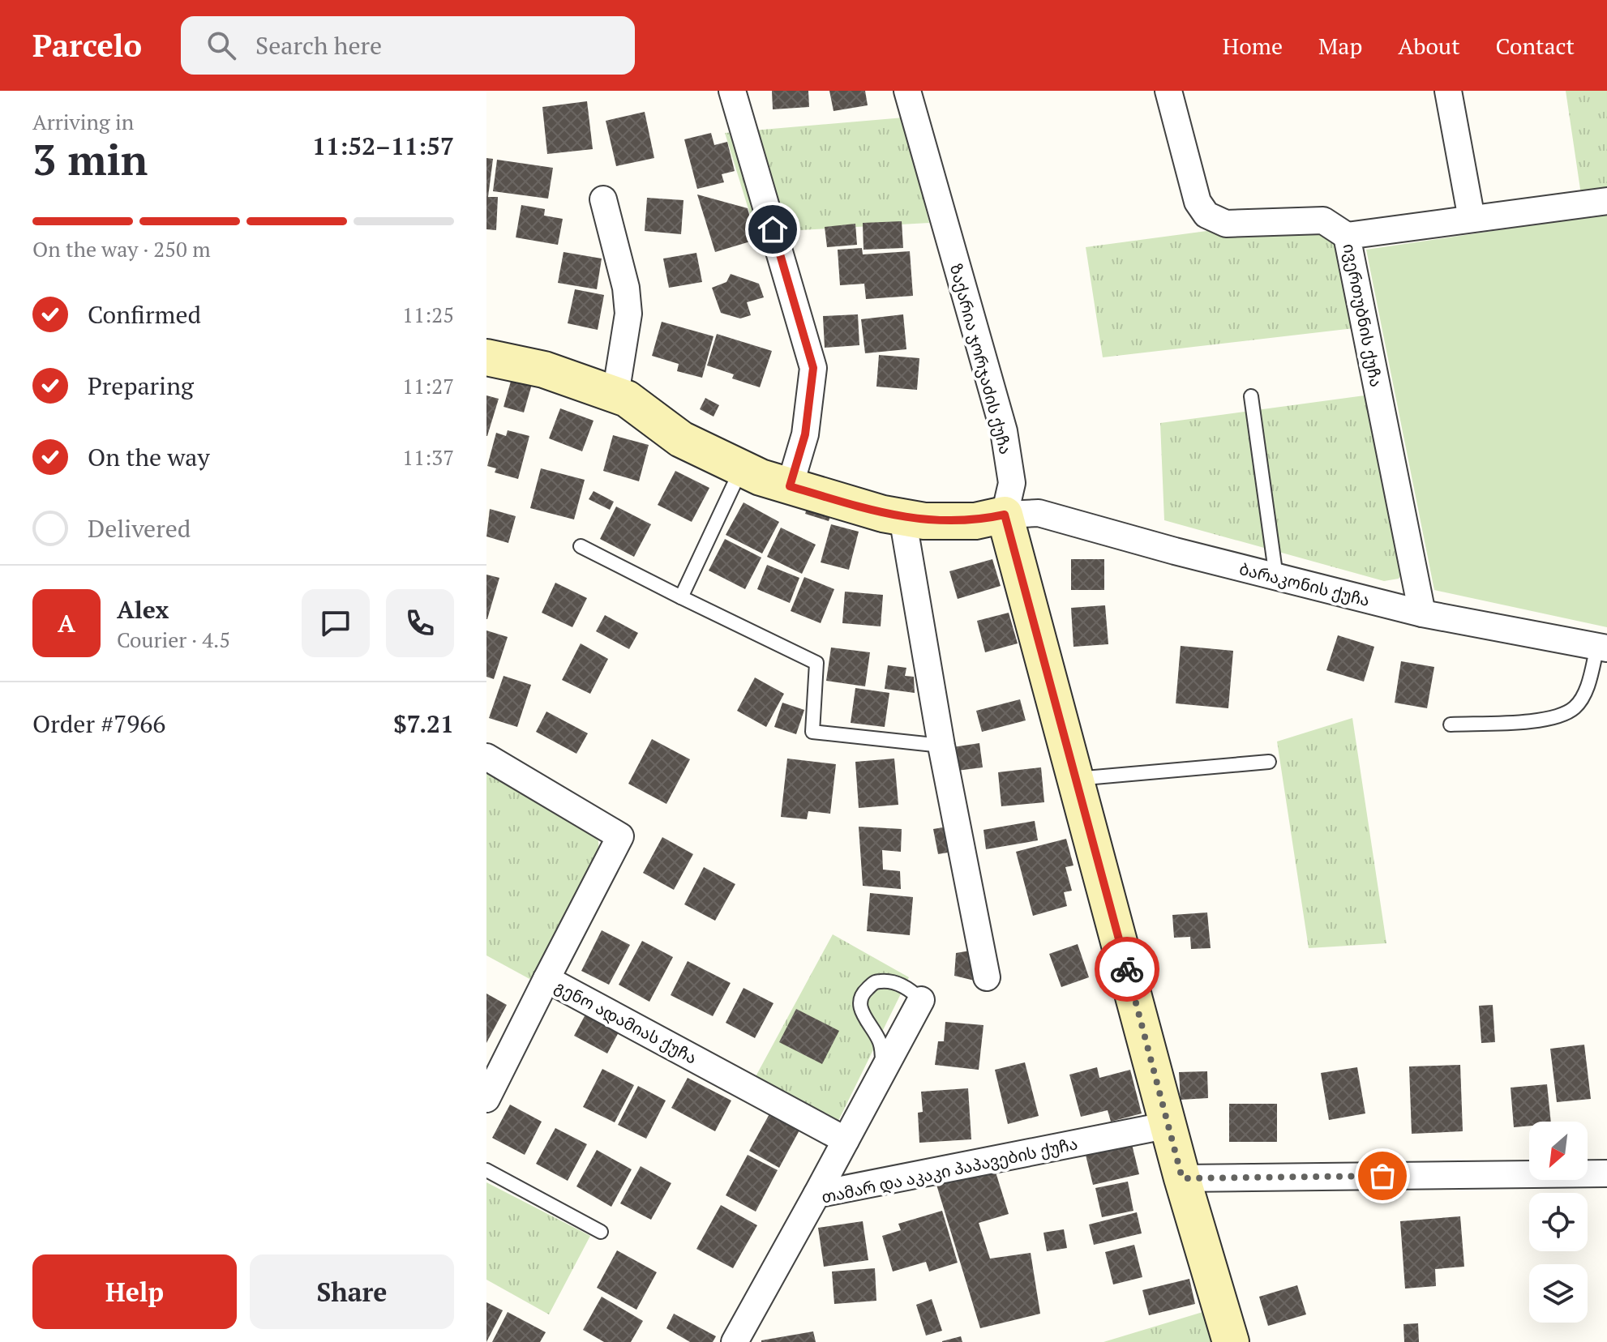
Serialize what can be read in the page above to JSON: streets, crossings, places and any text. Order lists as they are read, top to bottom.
{
  "streets": {
    "street": [
      "ივერთუბნის ქუჩა",
      "ზაქარია ჯორჯაძის ქუჩა",
      "ბარაკონის ქუჩა",
      "გენო ადამიას ქუჩა",
      "თამარ და აკაკი პაპავების ქუჩა"
    ]
  },
  "crossings": [
    ["ივერთუბნის ქუჩა", "ბარაკონის ქუჩა"],
    ["ზაქარია ჯორჯაძის ქუჩა", "ბარაკონის ქუჩა"],
    ["ზაქარია ჯორჯაძის ქუჩა", "თამარ და აკაკი პაპავების ქუჩა"]
  ],
  "north": "bottom left",
  "page": {
    "header": "Parcelo",
    "search": "Search here",
    "nav": [
      "Home",
      "Map",
      "About",
      "Contact"
    ],
    "heading": ["3 min", "Arriving in", "11:52–11:57"],
    "panel": [
      "Alex",
      "Courier · 4.5",
      "Order #7966",
      "$7.21"
    ],
    "bar": "On the way · 250 m",
    "list": [
      ["Confirmed", "11:25"],
      ["Preparing", "11:27"],
      ["On the way", "11:37"],
      "Delivered"
    ],
    "round": "A",
    "buttons": ["Help", "Share"]
  }
}
